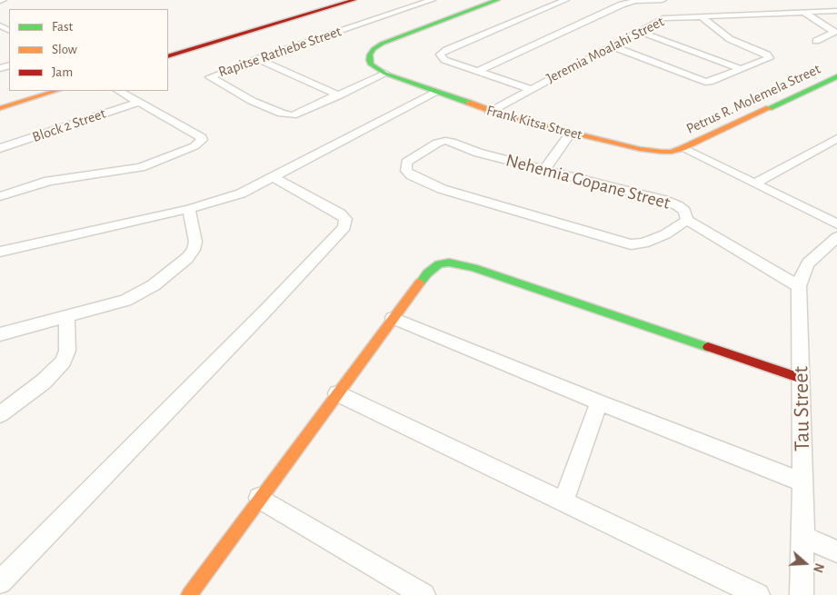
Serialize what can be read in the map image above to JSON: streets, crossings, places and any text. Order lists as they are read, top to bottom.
{
  "streets": {
    "street": [
      "Jeremia Moalahi Street",
      "Rapitse Rathebe Street",
      "Petrus R. Molemela Street",
      "Frank Kitsa Street",
      "Block 2 Street",
      "Nehemia Gopane Street",
      "Tau Street"
    ]
  },
  "crossings": [
    ["Jeremia Moalahi Street", "Frank Kitsa Street"],
    ["Rapitse Rathebe Street", "Frank Kitsa Street"],
    ["Petrus R. Molemela Street", "Frank Kitsa Street"]
  ],
  "legend": ["Fast", "Slow", "Jam"],
  "north": "right"
}
